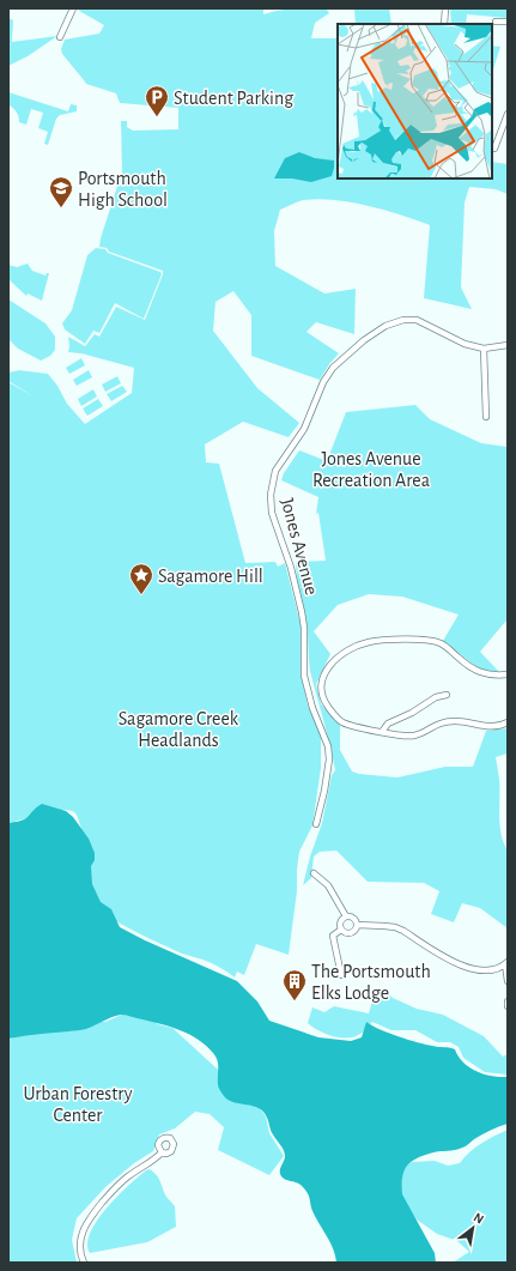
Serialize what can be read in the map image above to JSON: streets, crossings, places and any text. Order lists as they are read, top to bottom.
{
  "streets": {
    "street": ["Jones Avenue"]
  },
  "parks": ["Jones Avenue Recreation Area", "Sagamore Creek Headlands", "Urban Forestry Center"],
  "places": {
    "parking": ["Student Parking"],
    "school or university": ["Portsmouth High School"],
    "place": ["Sagamore Hill"],
    "building": ["The Portsmouth Elks Lodge"]
  },
  "north": "top right"
}
